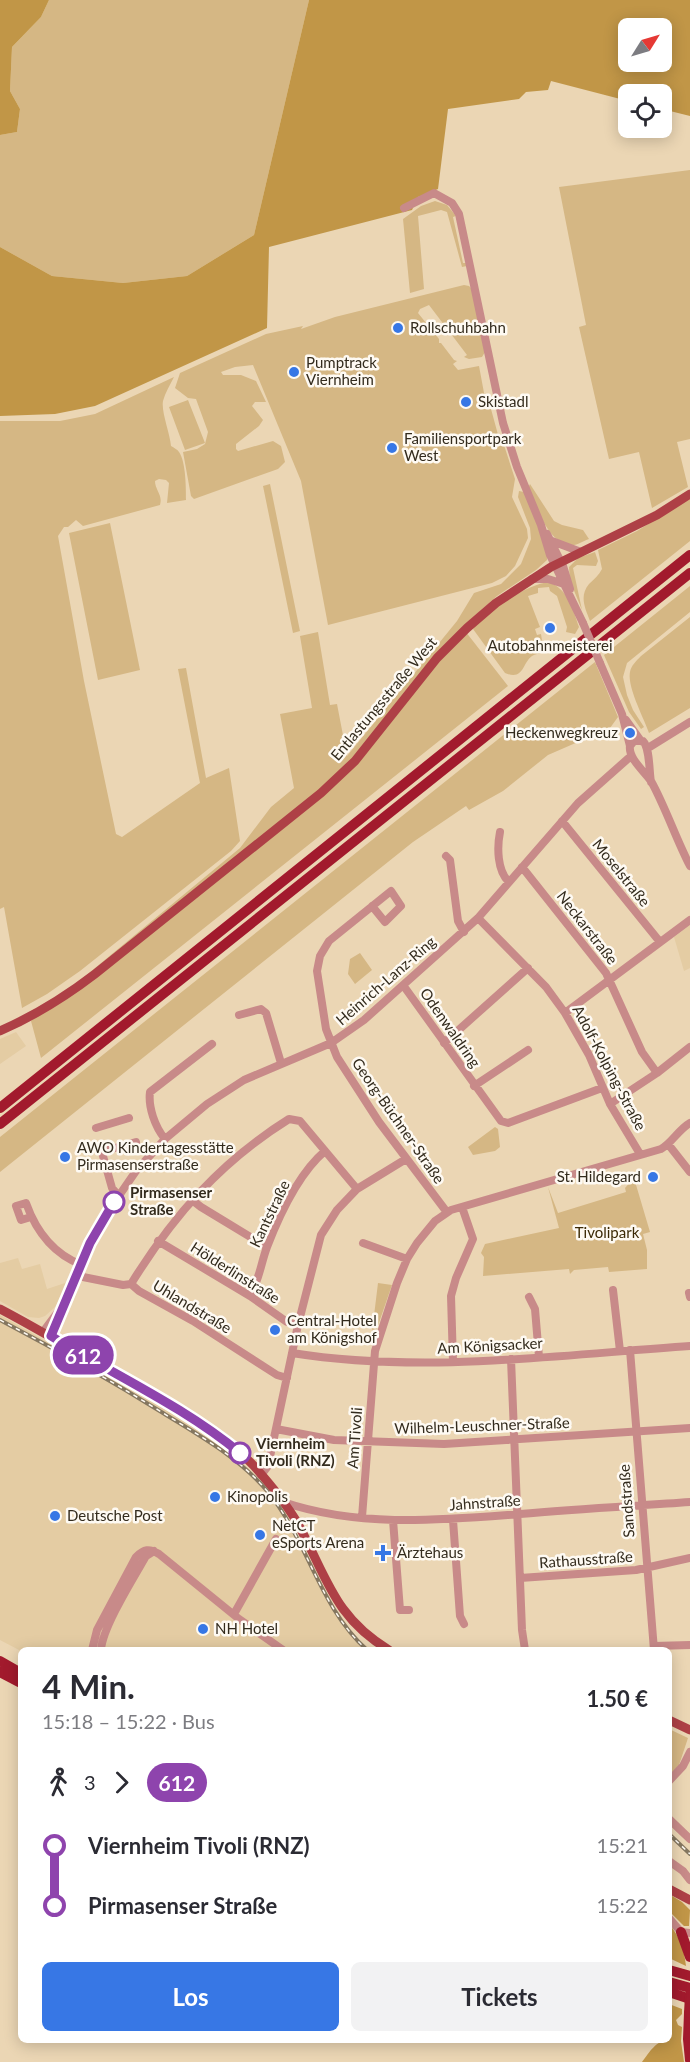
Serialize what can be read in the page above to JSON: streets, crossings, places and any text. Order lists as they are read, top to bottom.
{
  "streets": {
    "main road": ["Entlastungsstraße West"],
    "street": [
      "Moselstraße",
      "Neckarstraße",
      "Heinrich-Lanz-Ring",
      "Odenwaldring",
      "Adolf-Kolping-Straße",
      "Georg-Büchner-Straße",
      "Kantstraße",
      "Hölderlinstraße",
      "Uhlandstraße",
      "Am Königsacker",
      "Wilhelm-Leuschner-Straße",
      "Am Tivoli",
      "Sandstraße",
      "Jahnstraße",
      "Rathausstraße"
    ]
  },
  "crossings": [
    ["Moselstraße", "Heinrich-Lanz-Ring"],
    ["Neckarstraße", "Heinrich-Lanz-Ring"],
    ["Heinrich-Lanz-Ring", "Odenwaldring"],
    ["Heinrich-Lanz-Ring", "Adolf-Kolping-Straße"],
    ["Heinrich-Lanz-Ring", "Georg-Büchner-Straße"],
    ["Heinrich-Lanz-Ring", "Uhlandstraße"],
    ["Odenwaldring", "Adolf-Kolping-Straße"],
    ["Georg-Büchner-Straße", "Am Tivoli"],
    ["Kantstraße", "Hölderlinstraße"],
    ["Am Königsacker", "Am Tivoli"],
    ["Am Königsacker", "Sandstraße"],
    ["Wilhelm-Leuschner-Straße", "Am Tivoli"],
    ["Wilhelm-Leuschner-Straße", "Sandstraße"],
    ["Am Tivoli", "Jahnstraße"],
    ["Sandstraße", "Jahnstraße"],
    ["Sandstraße", "Rathausstraße"]
  ],
  "parks": ["Tivolipark"],
  "places": {
    "other": [
      "Rollschuhbahn",
      "Pumptrack Viernheim",
      "Skistadl",
      "Familiensportpark West",
      "Autobahnmeisterei",
      "Heckenwegkreuz",
      "AWO Kindertagesstätte Pirmasenserstraße",
      "St. Hildegard",
      "Pirmasenser Straße",
      "Central-Hotel am Königshof",
      "Viernheim Tivoli (RNZ)",
      "Kinopolis",
      "Deutsche Post",
      "NetCT eSports Arena",
      "NH Hotel"
    ],
    "health": ["Ärztehaus"]
  },
  "lines": ["bus line 612"],
  "north": "top right",
  "page": {
    "on_map": "612",
    "heading": ["4 Min.", "15:18 – 15:22 · Bus", "1.50 €"],
    "legs": ["3", "612"],
    "list": [
      {
        "name": "Viernheim Tivoli (RNZ)",
        "value": "15:21"
      },
      {
        "name": "Pirmasenser Straße",
        "value": "15:22"
      }
    ],
    "buttons": ["Los", "Tickets"]
  }
}
